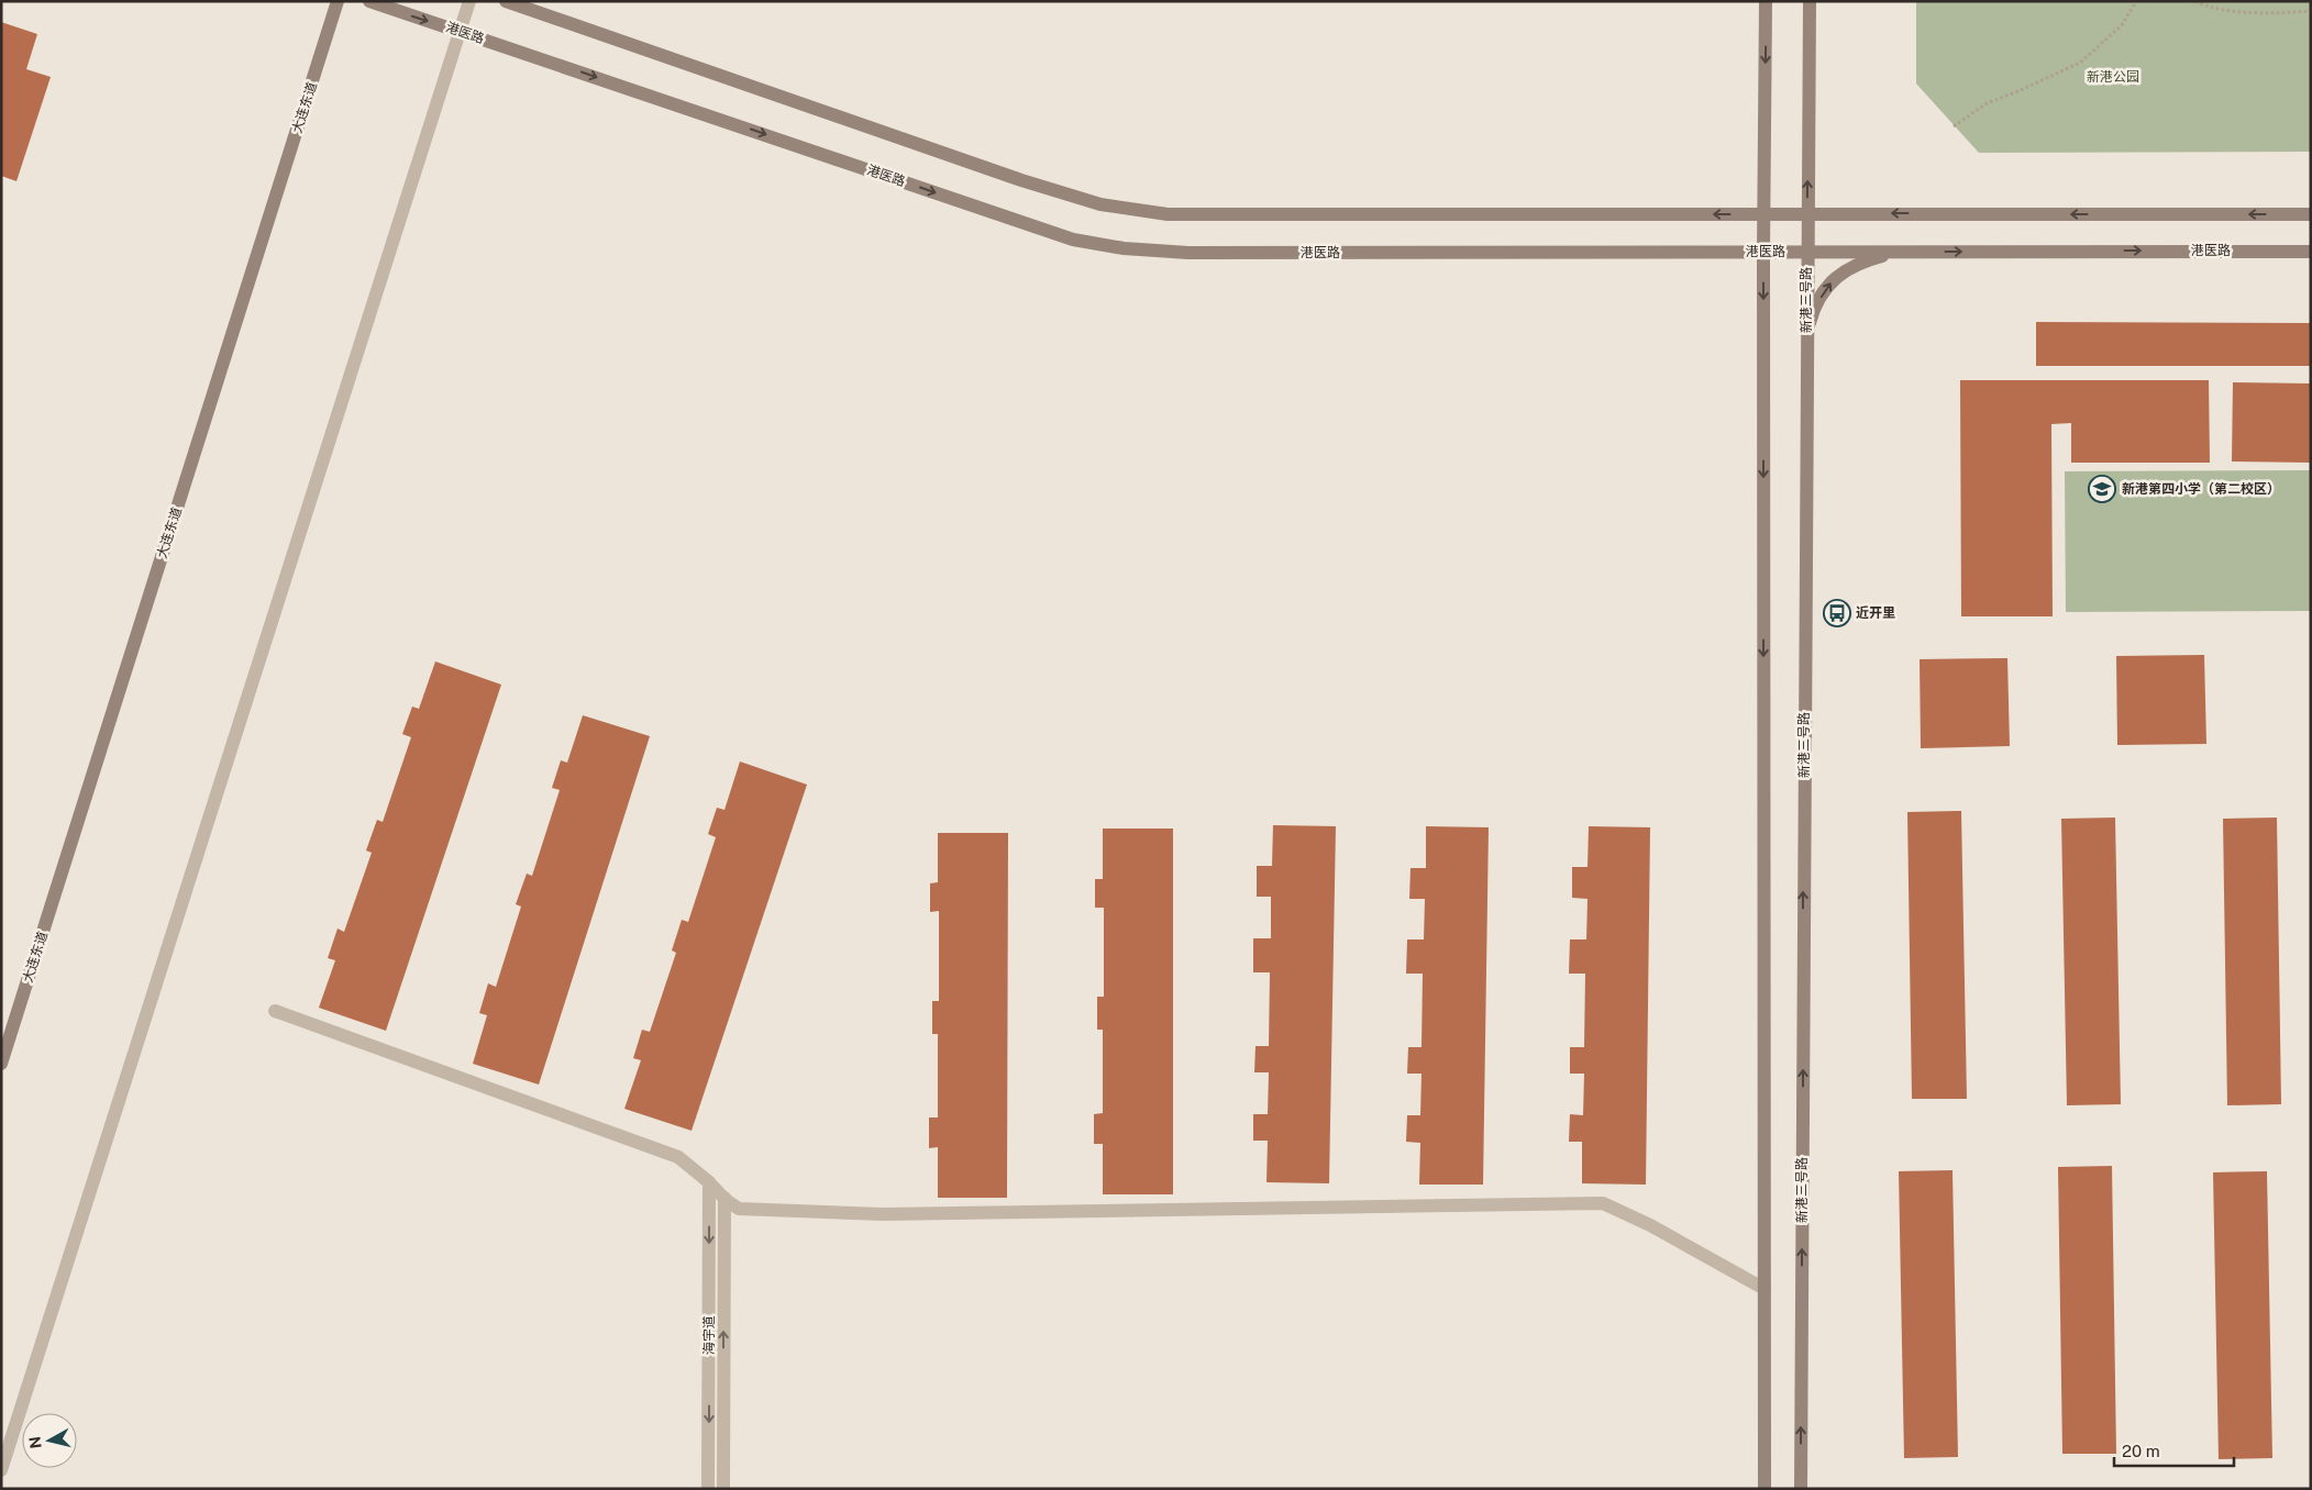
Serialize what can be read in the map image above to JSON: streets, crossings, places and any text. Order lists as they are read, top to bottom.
{
  "streets": {
    "street": [
      "港医路",
      "大连东道",
      "新港三号路",
      "海宇道"
    ]
  },
  "crossings": [
    ["港医路", "新港三号路"]
  ],
  "parks": ["新港公园"],
  "places": {
    "school or university": ["新港第四小学（第二校区）"],
    "bus stop": ["近开里"]
  },
  "scale_bar": "20 m",
  "north": "left"
}
